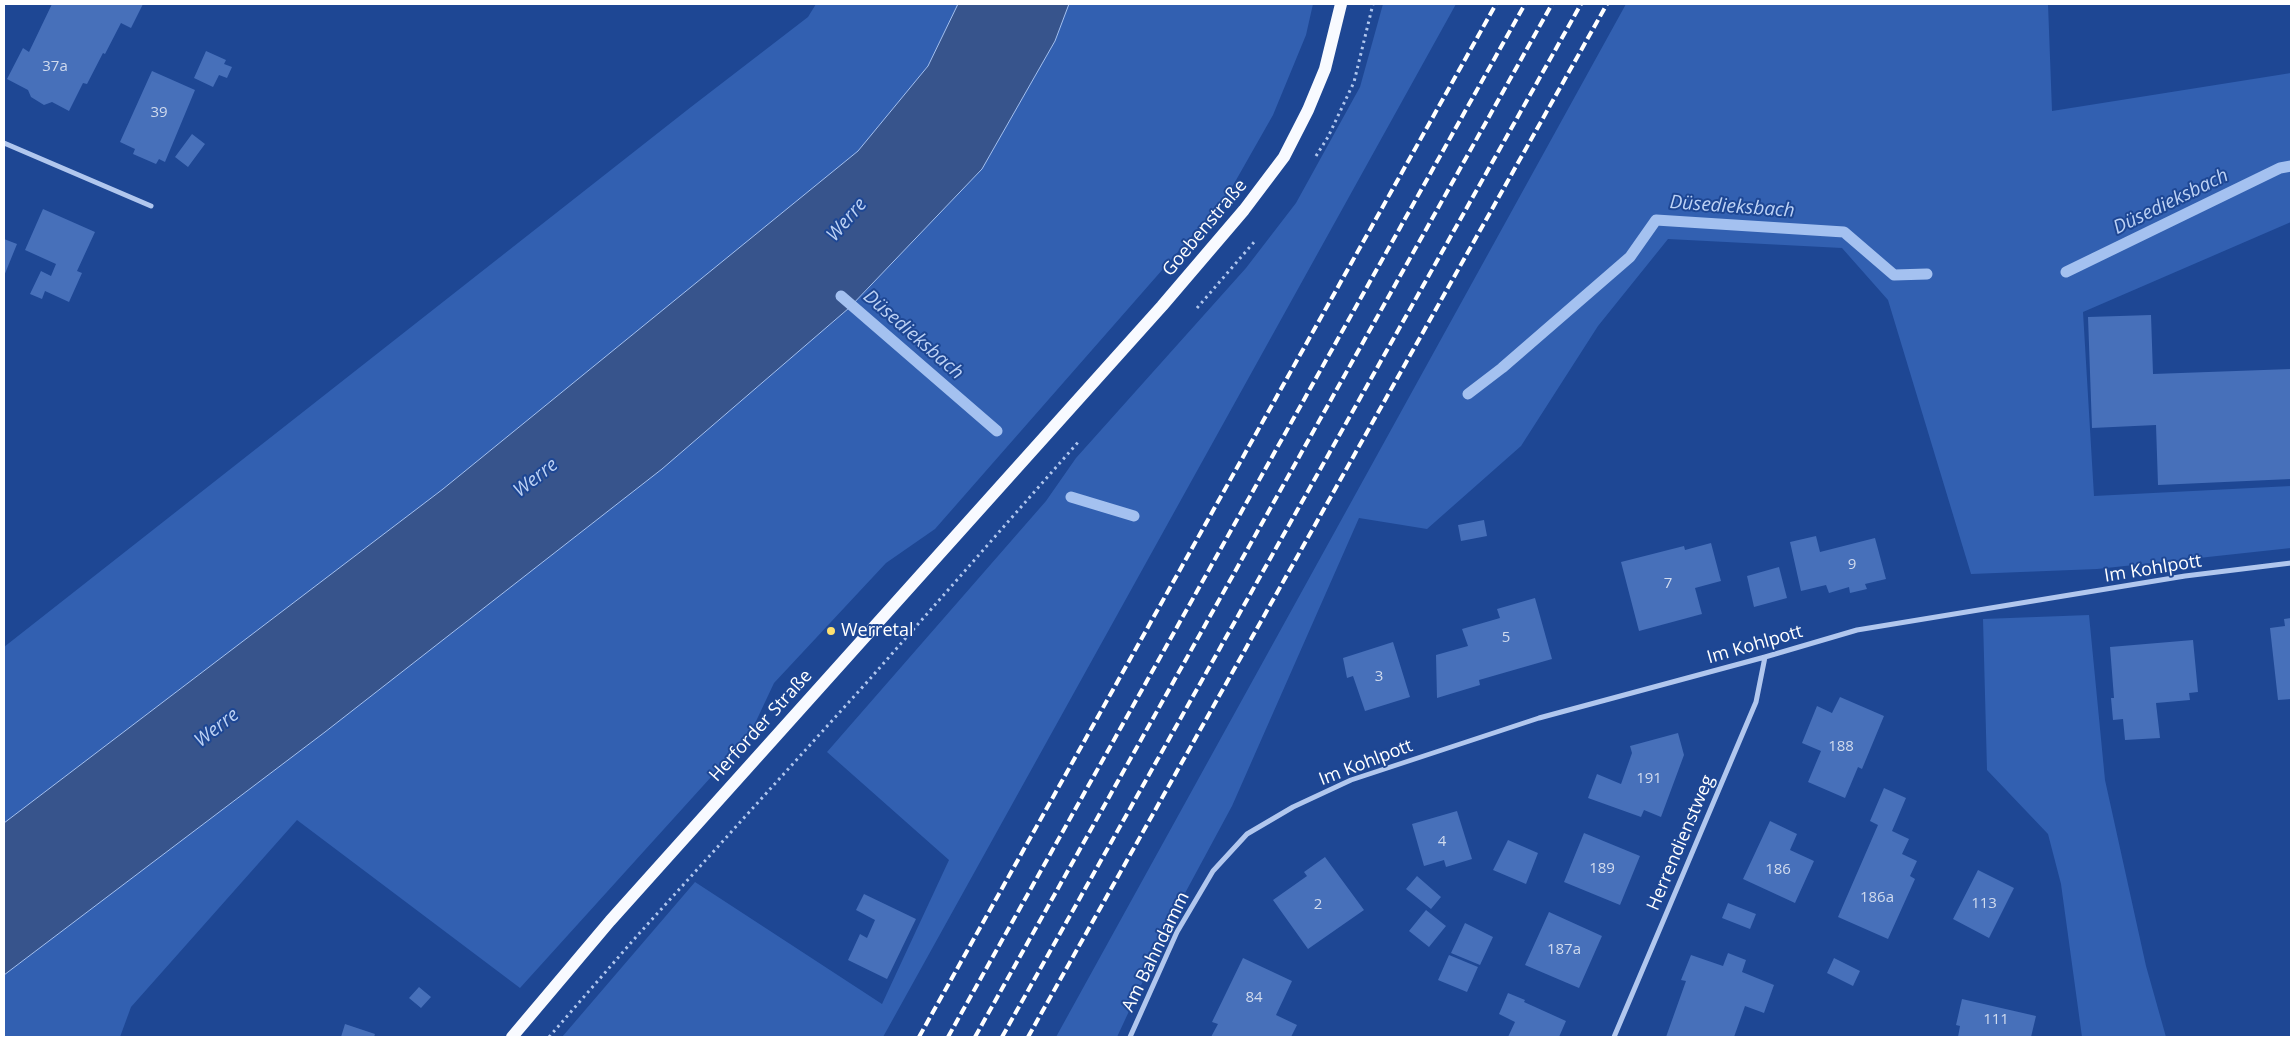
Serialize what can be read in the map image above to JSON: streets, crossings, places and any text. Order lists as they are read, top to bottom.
{
  "streets": {
    "main road": ["Goebenstraße", "Herforder Straße"],
    "street": ["Im Kohlpott", "Herrendienstweg", "Am Bahndamm"]
  },
  "crossings": [
    ["Goebenstraße", "Herforder Straße"],
    ["Im Kohlpott", "Herrendienstweg"],
    ["Im Kohlpott", "Am Bahndamm"]
  ],
  "water": ["Düsedieksbach", "Werre"],
  "places": ["Werretal"],
  "house_numbers": [
    "37a",
    "39",
    "9",
    "7",
    "5",
    "3",
    "188",
    "191",
    "4",
    "189",
    "186",
    "186a",
    "113",
    "2",
    "187a",
    "84",
    "111"
  ]
}
